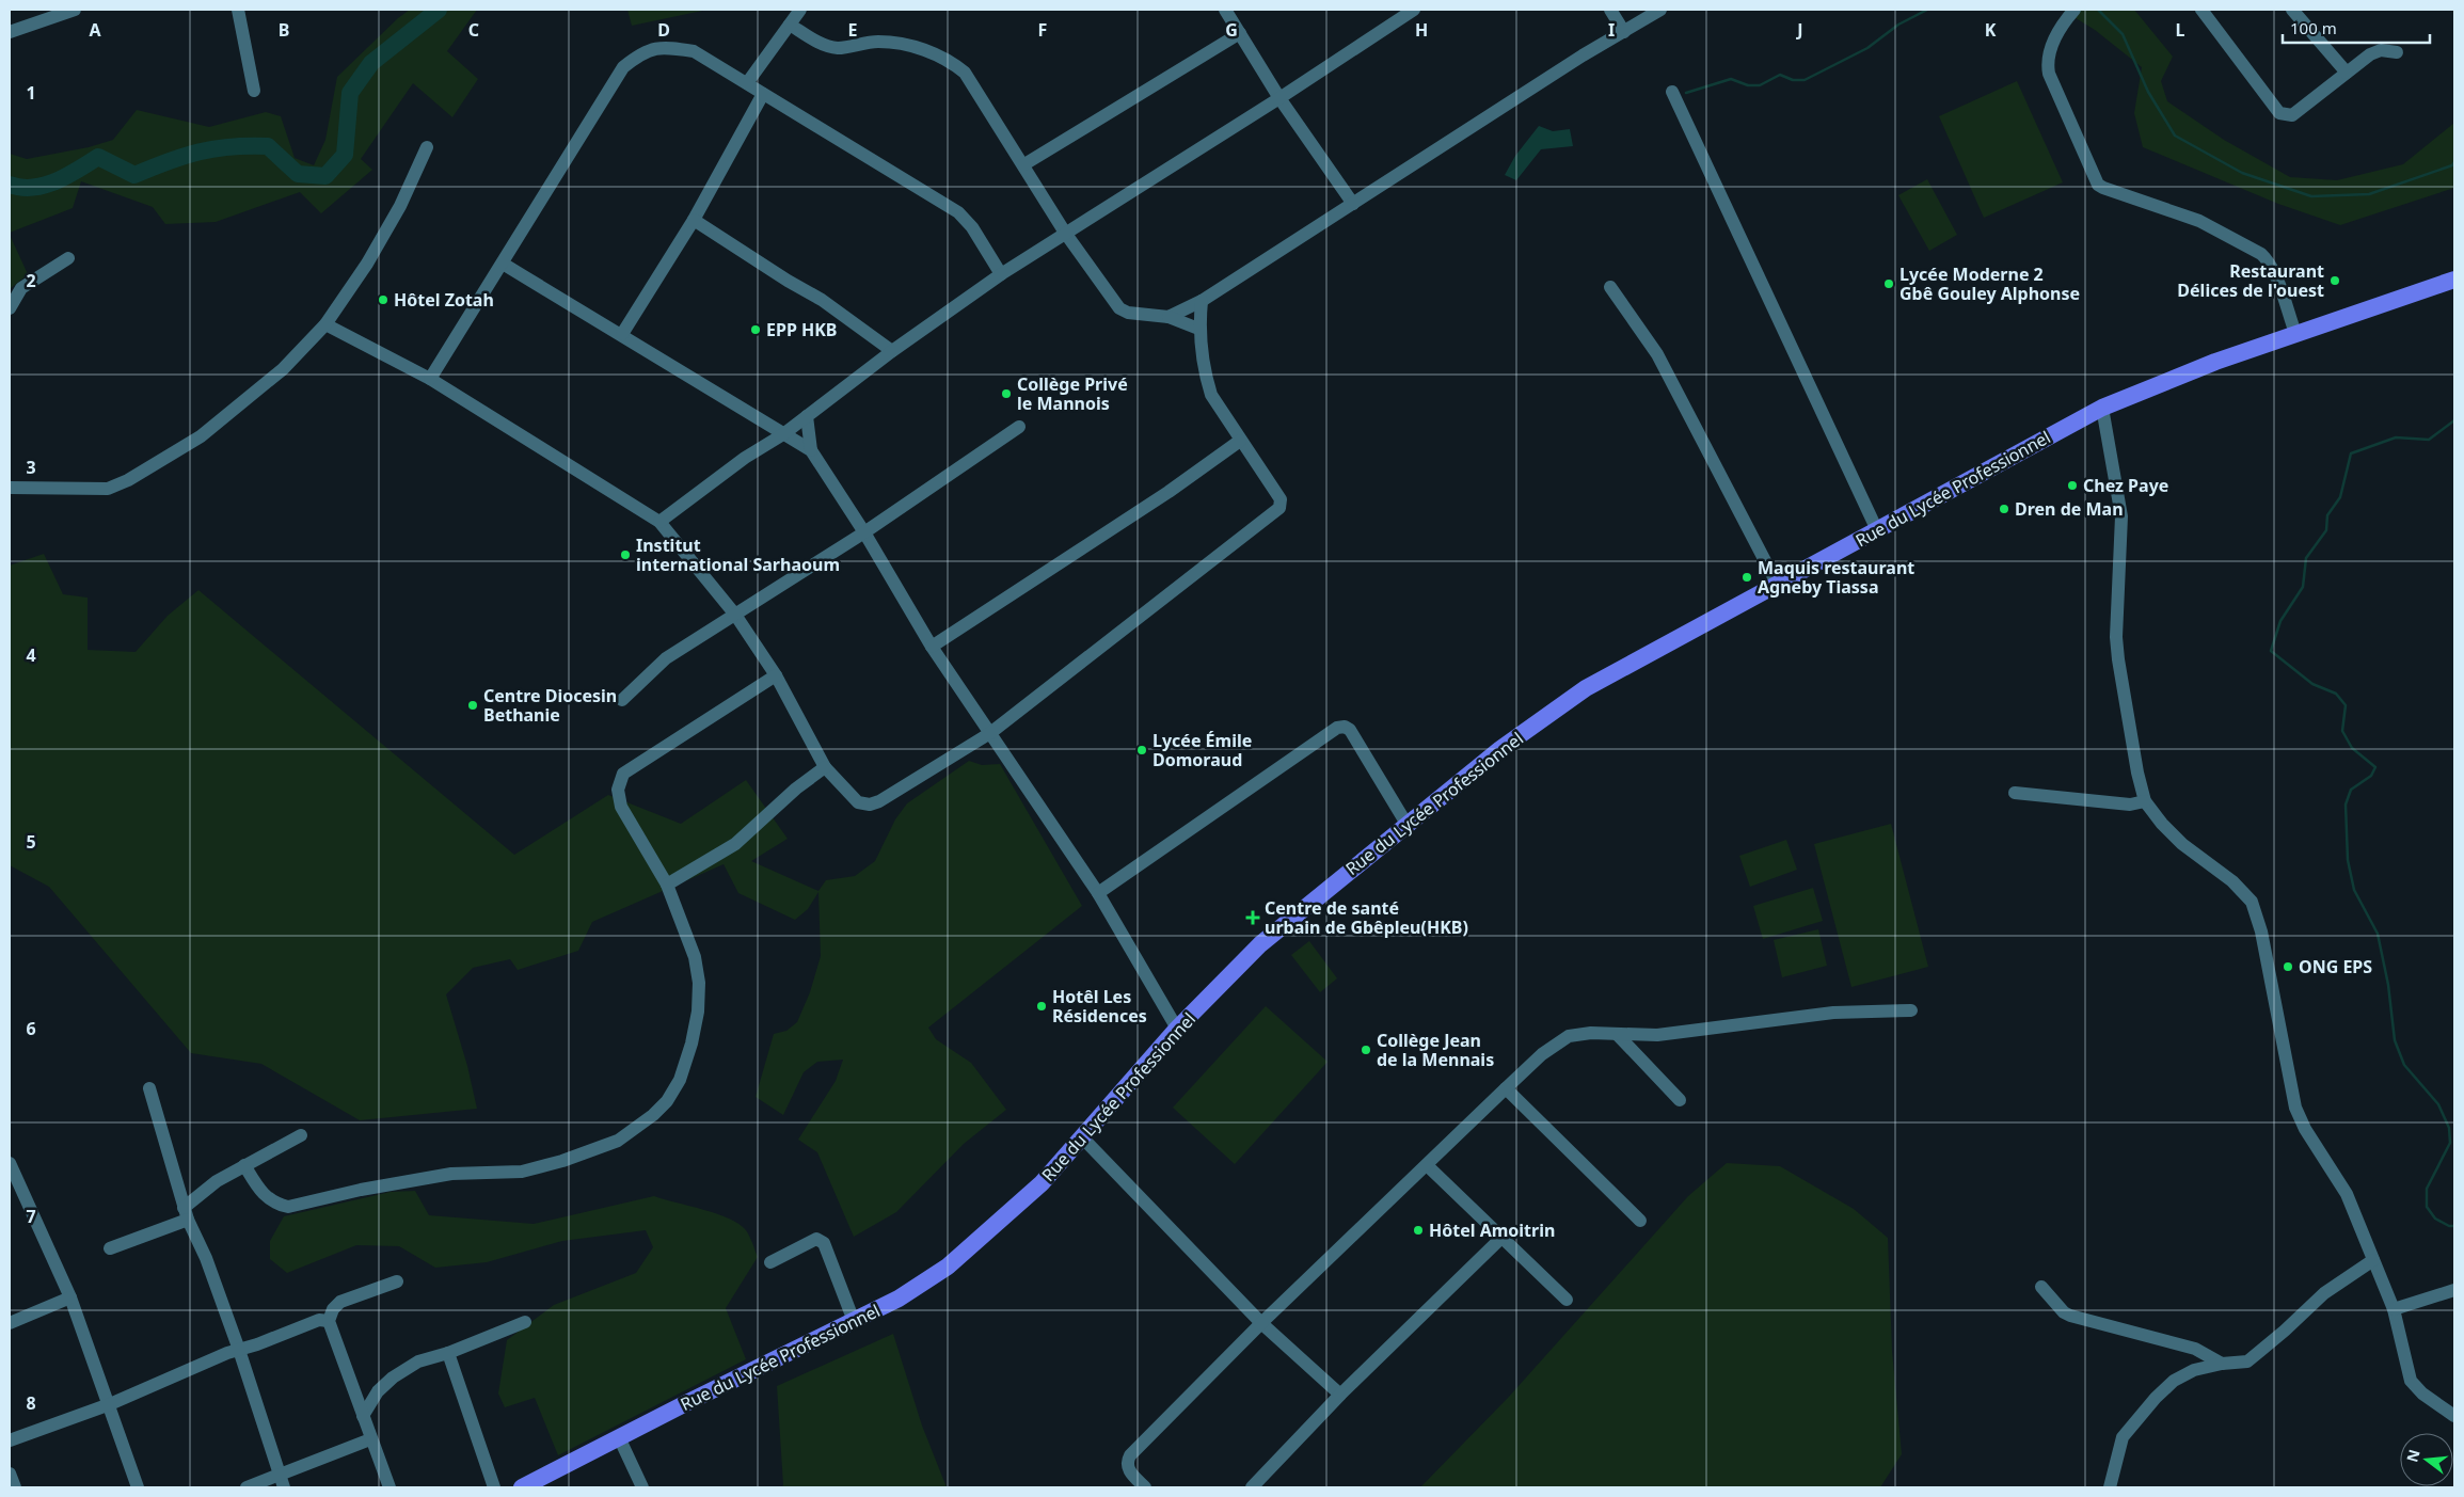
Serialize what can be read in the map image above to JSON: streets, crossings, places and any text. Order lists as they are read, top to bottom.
{
  "streets": {
    "main road": ["Rue du Lycée Professionnel"]
  },
  "places": {
    "other": [
      "Restaurant Délices de l'ouest",
      "Lycée Moderne 2 Gbê Gouley Alphonse",
      "Hôtel Zotah",
      "EPP HKB",
      "Collège Privé le Mannois",
      "Chez Paye",
      "Dren de Man",
      "Institut international Sarhaoum",
      "Maquis restaurant Agneby Tiassa",
      "Centre Diocesin Bethanie",
      "Lycée Émile Domoraud",
      "ONG EPS",
      "Hotêl Les Résidences",
      "Collège Jean de la Mennais",
      "Hôtel Amoitrin"
    ],
    "health": ["Centre de santé urbain de Gbêpleu(HKB)"]
  },
  "scale_bar": "100 m",
  "north": "left",
  "grid": {
    "columns": [
      "A",
      "B",
      "C",
      "D",
      "E",
      "F",
      "G",
      "H",
      "I",
      "J",
      "K",
      "L"
    ],
    "rows": [
      "1",
      "2",
      "3",
      "4",
      "5",
      "6",
      "7",
      "8"
    ]
  }
}
